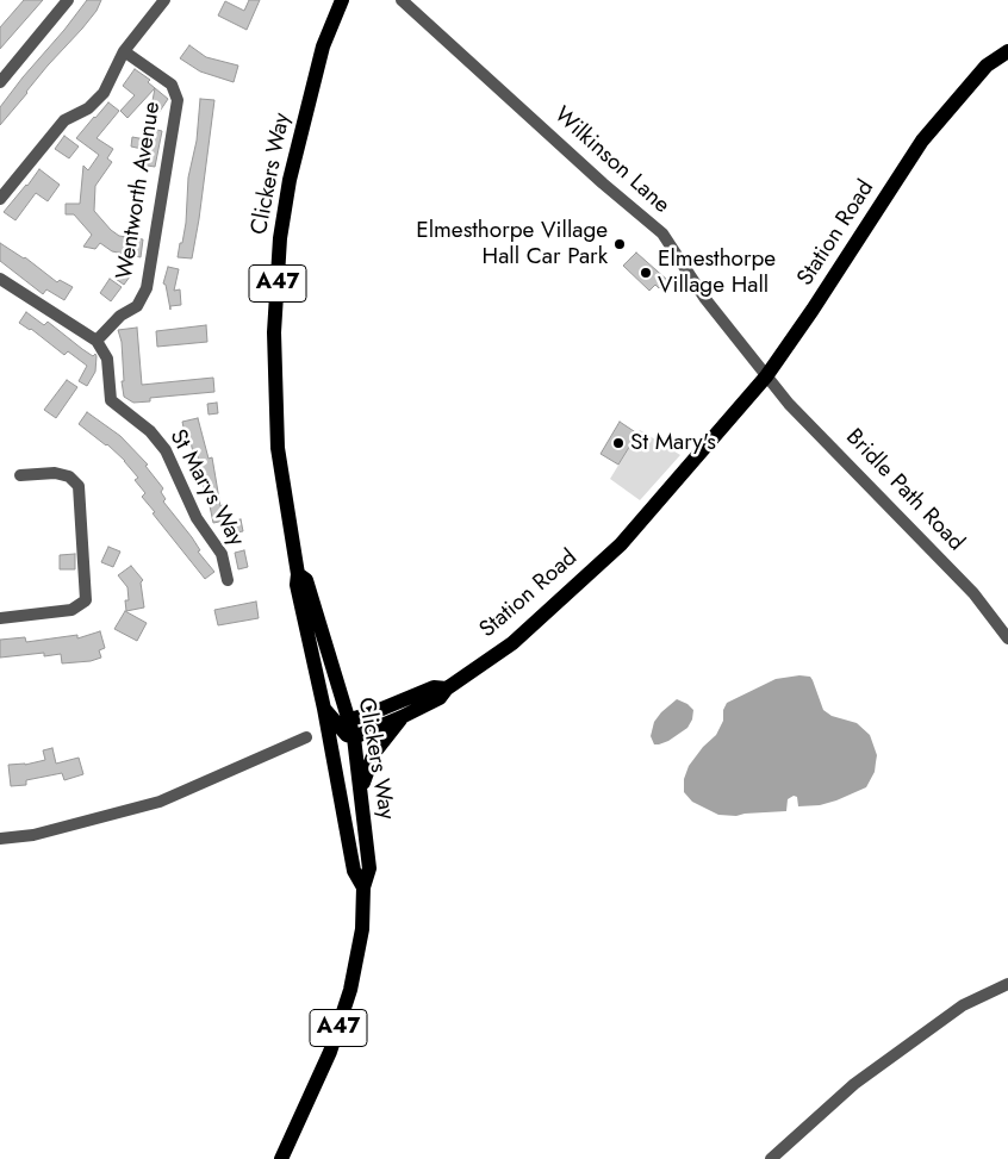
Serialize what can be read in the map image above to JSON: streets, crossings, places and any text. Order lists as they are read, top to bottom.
{
  "streets": {
    "main road": ["Clickers Way", "Station Road", "A47"],
    "street": [
      "Wilkinson Lane",
      "Wentworth Avenue",
      "St Marys Way",
      "Bridle Path Road"
    ]
  },
  "crossings": [
    ["Wilkinson Lane", "Station Road"],
    ["Wilkinson Lane", "Bridle Path Road"],
    ["Clickers Way", "Station Road"],
    ["Wentworth Avenue", "St Marys Way"],
    ["Station Road", "Bridle Path Road"]
  ],
  "places": ["Elmesthorpe Village Hall Car Park", "Elmesthorpe Village Hall", "St Mary's"]
}
